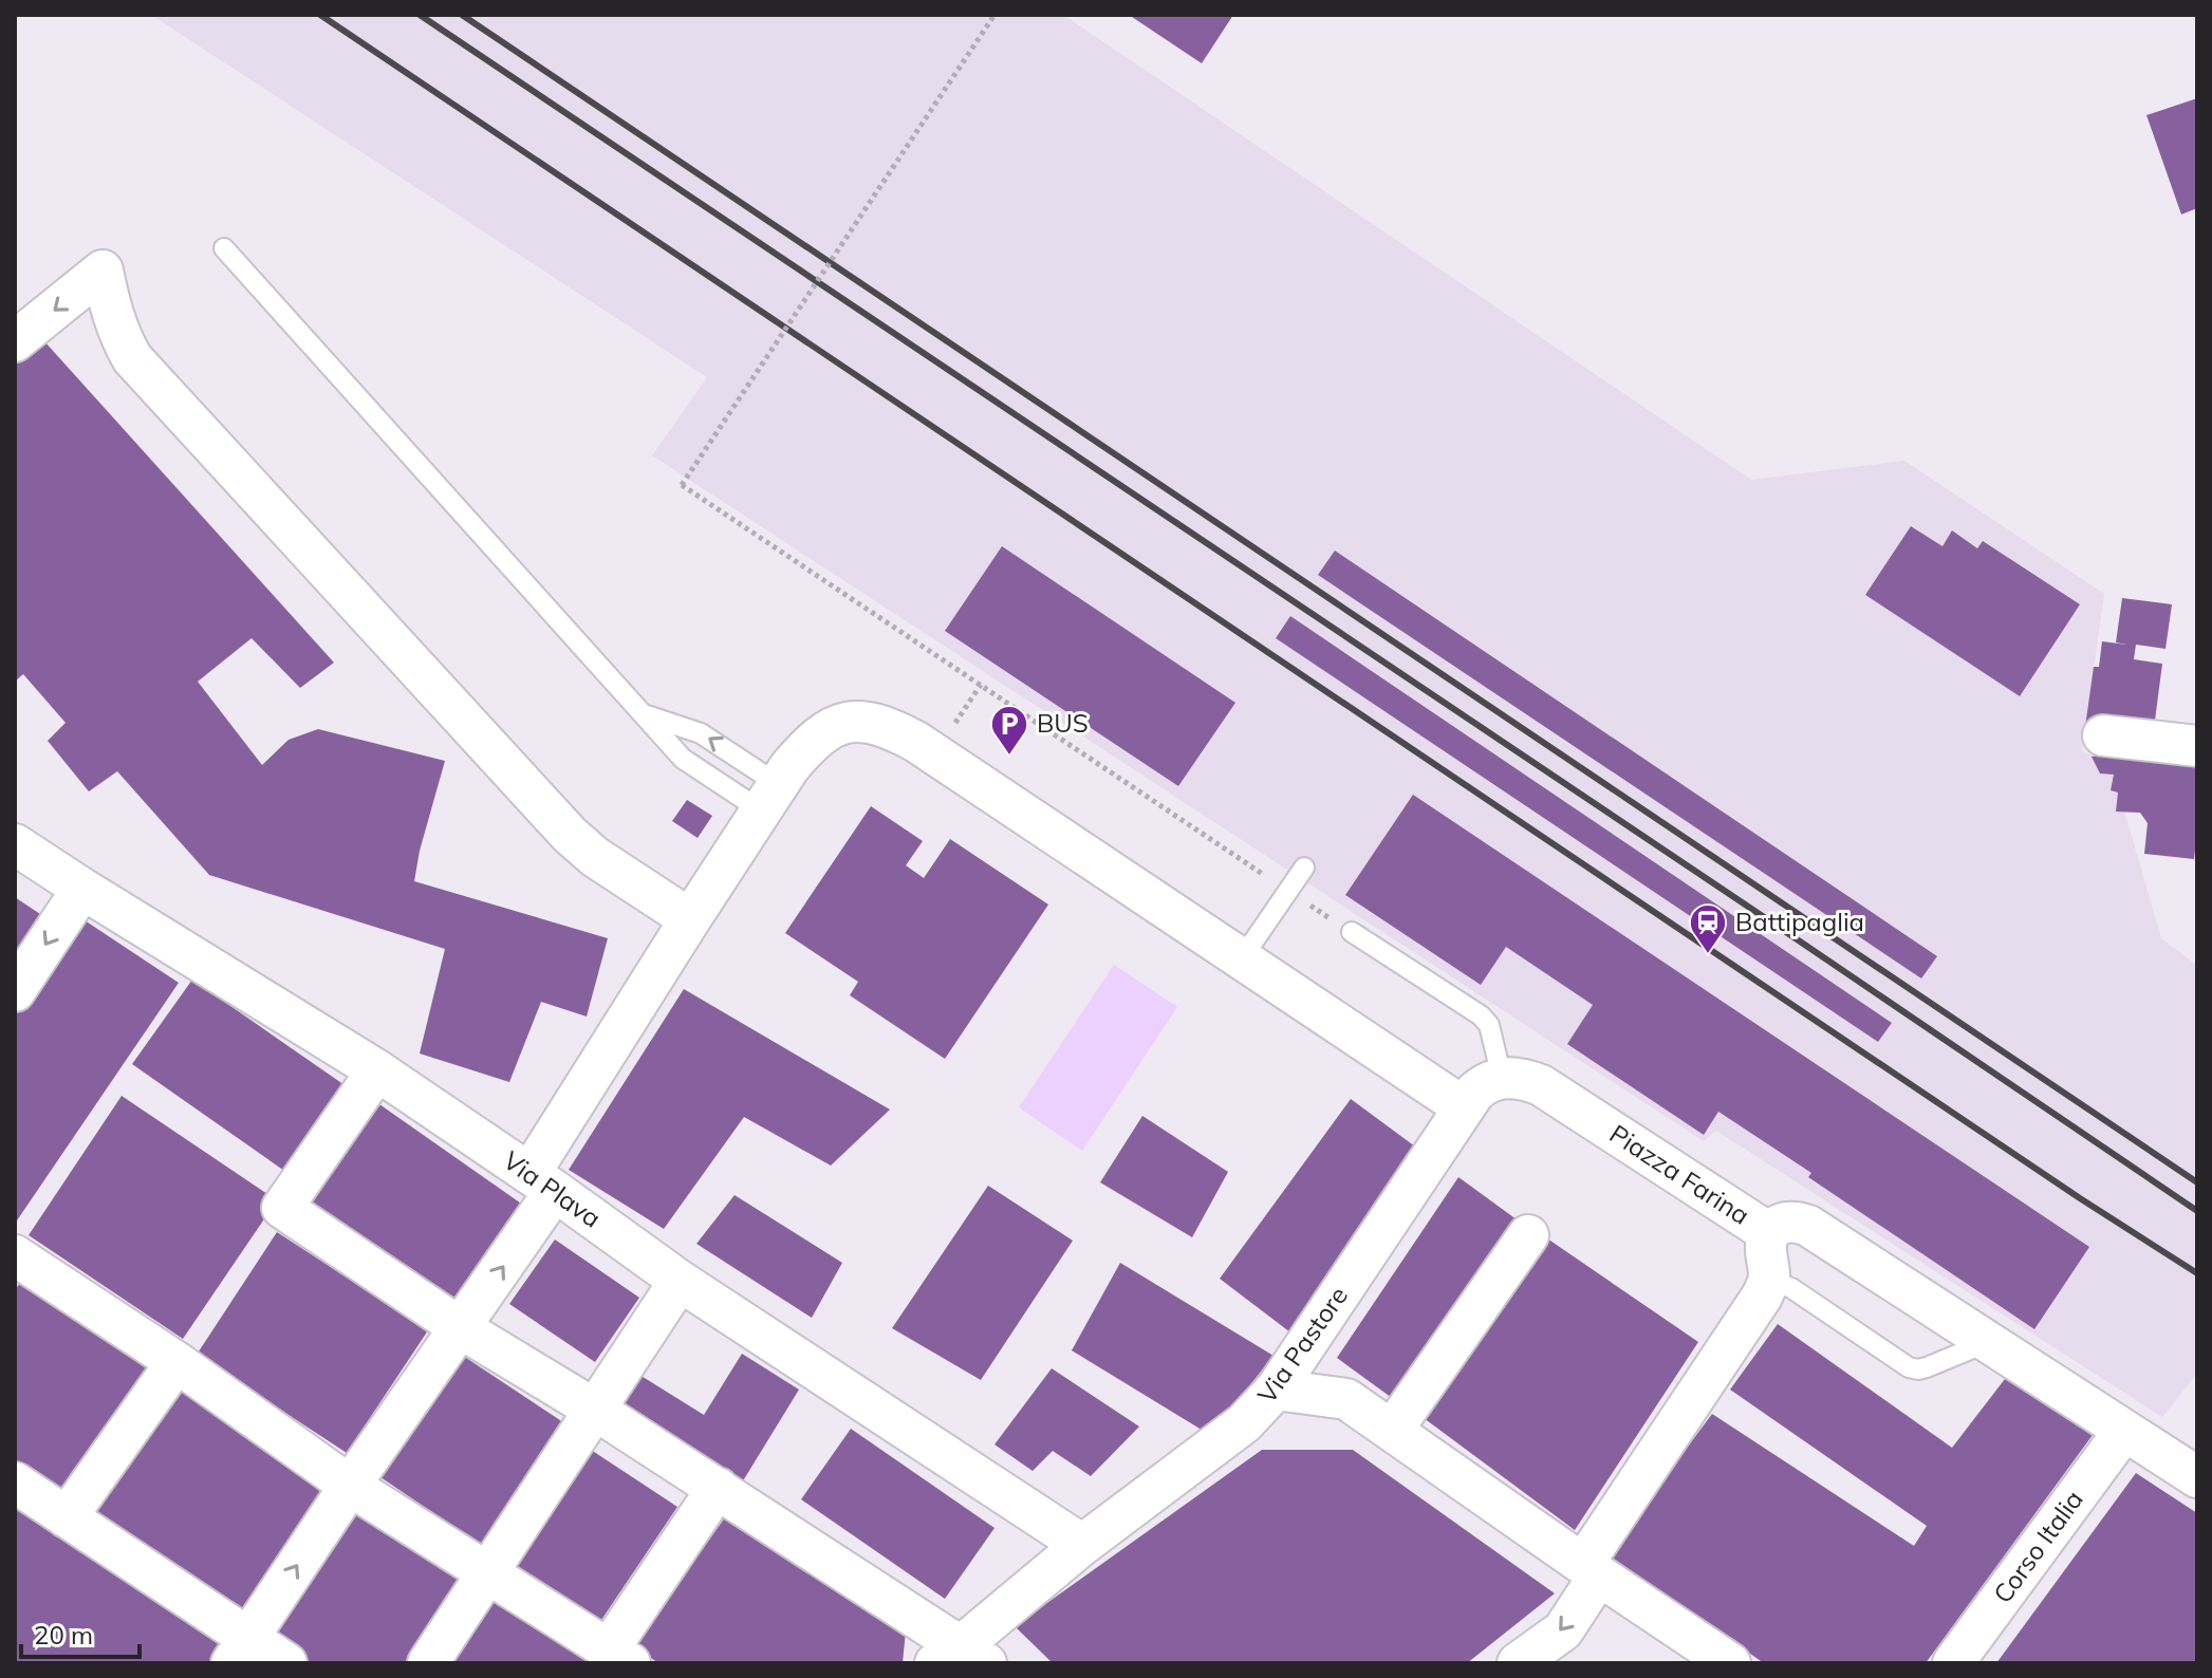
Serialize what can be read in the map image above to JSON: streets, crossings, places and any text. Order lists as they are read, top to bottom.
{
  "streets": {
    "street": [
      "Piazza Farina",
      "Via Plava",
      "Via Pastore",
      "Corso Italia"
    ]
  },
  "crossings": [
    ["Piazza Farina", "Via Pastore"],
    ["Piazza Farina", "Corso Italia"],
    ["Via Plava", "Via Pastore"]
  ],
  "places": {
    "parking": ["BUS"],
    "station": ["Battipaglia"]
  },
  "scale_bar": "20 m"
}
